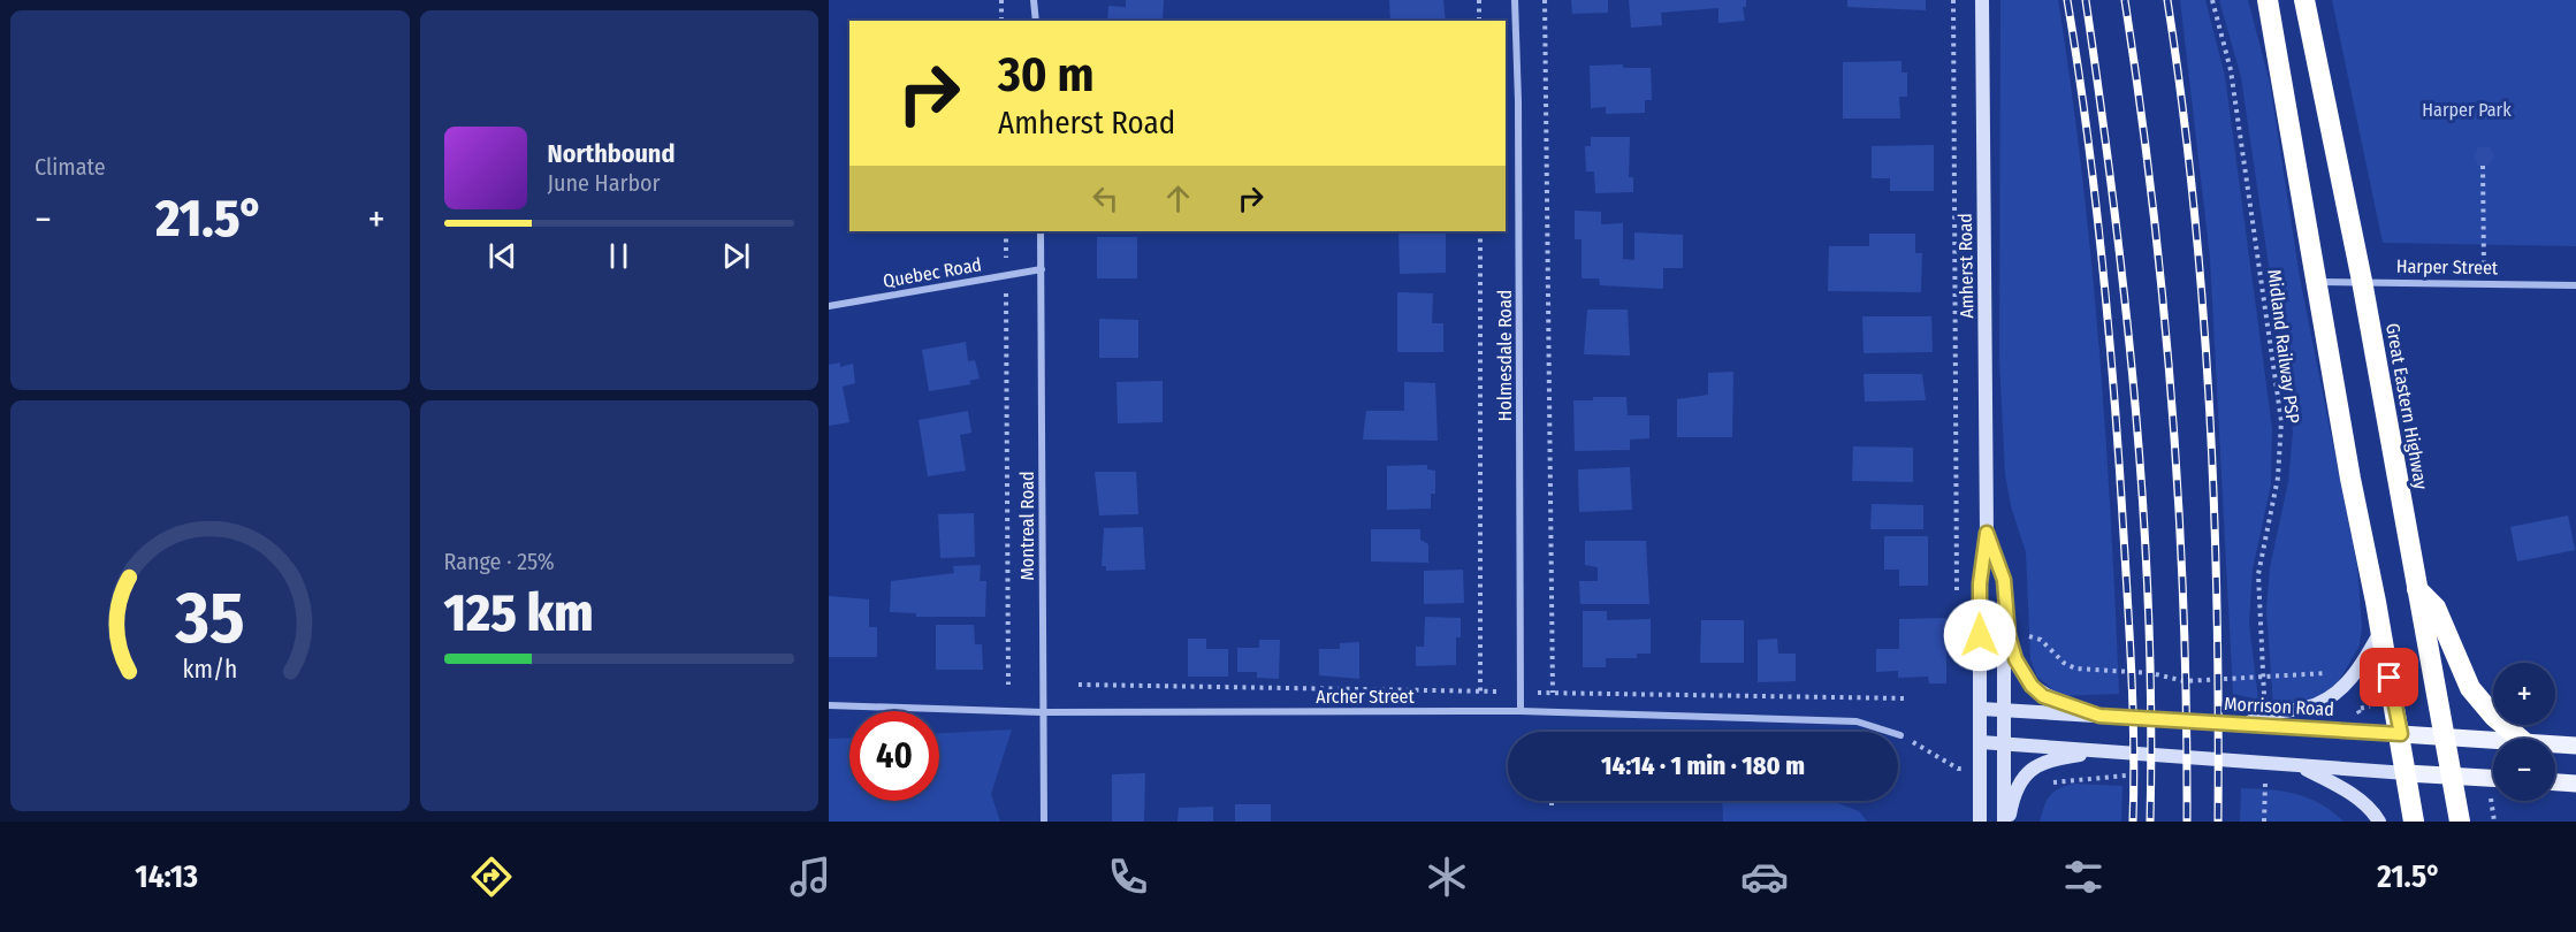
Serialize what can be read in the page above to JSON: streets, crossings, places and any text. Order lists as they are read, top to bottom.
{
  "streets": {
    "highway": ["Great Eastern Highway"],
    "main road": ["Morrison Road"],
    "street": [
      "Amherst Road",
      "Harper Street",
      "Quebec Road",
      "Holmesdale Road",
      "Montreal Road",
      "Archer Street"
    ],
    "path": ["Midland Railway PSP"]
  },
  "crossings": [
    ["Amherst Road", "Morrison Road"],
    ["Harper Street", "Great Eastern Highway"],
    ["Quebec Road", "Montreal Road"],
    ["Holmesdale Road", "Archer Street"],
    ["Great Eastern Highway", "Morrison Road"],
    ["Montreal Road", "Archer Street"]
  ],
  "parks": ["Harper Park"],
  "page": {
    "tile": [
      "Climate",
      ["Range · 25%", "125 km"]
    ],
    "turn": ["30 m", "Amherst Road"],
    "song": ["Northbound", "June Harbor"],
    "heat": ["−", "21.5°", "+"],
    "map_buttons": ["+", "−"],
    "limit": "40",
    "trip": "14:14 · 1 min · 180 m",
    "tabs": ["14:13", "21.5°"],
    "gauge": ["35", "km/h"]
  }
}
